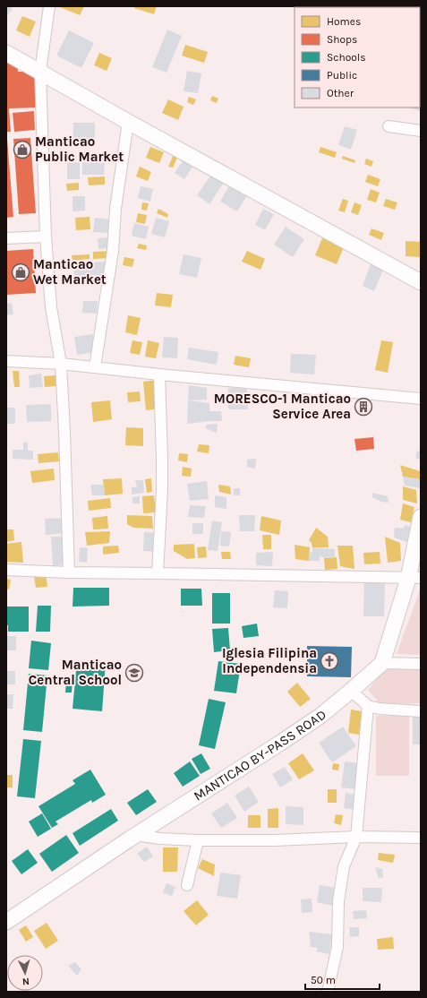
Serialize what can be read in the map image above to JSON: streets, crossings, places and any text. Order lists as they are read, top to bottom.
{
  "streets": {
    "street": ["MANTICAO BY-PASS ROAD"]
  },
  "places": {
    "shop": ["Manticao Public Market", "Manticao Wet Market"],
    "building": ["MORESCO-1 Manticao Service Area"],
    "church": ["Iglesia Filipina Independensia"],
    "school or university": ["Manticao Central School"]
  },
  "legend": [
    "Homes",
    "Shops",
    "Schools",
    "Public",
    "Other"
  ],
  "scale_bar": "50 m",
  "north": "bottom"
}
